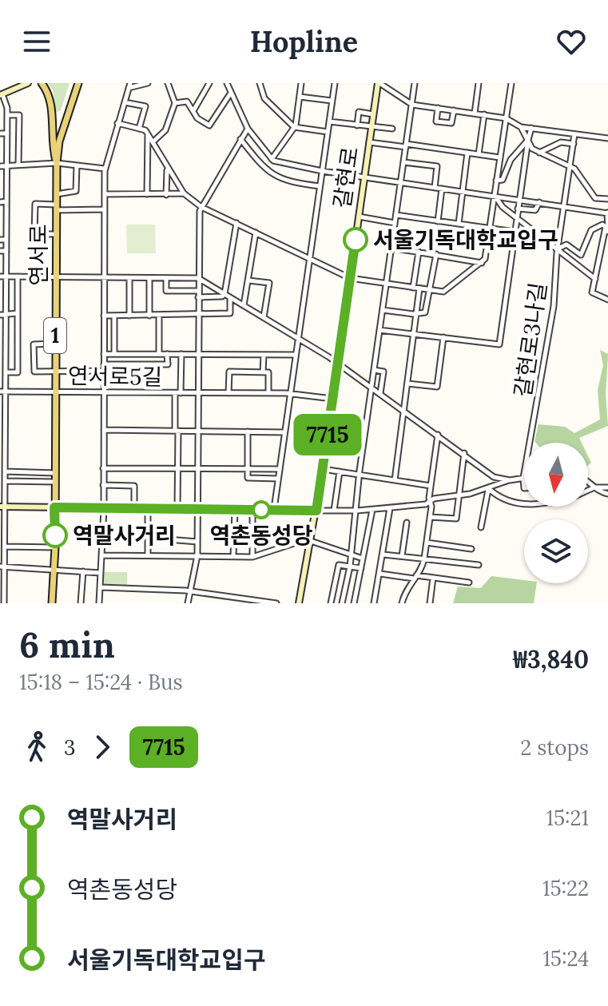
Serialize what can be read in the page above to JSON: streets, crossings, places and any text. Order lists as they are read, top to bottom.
{
  "streets": {
    "main road": ["갈현로", "연서로", "1"],
    "street": ["갈현로3나길", "연서로5길"]
  },
  "crossings": [
    ["갈현로", "연서로5길"],
    ["연서로", "연서로5길"]
  ],
  "places": ["서울기독대학교입구", "역촌동성당", "역말사거리"],
  "lines": ["bus line 7715"],
  "north": "bottom",
  "page": {
    "header": "Hopline",
    "on_map": "7715",
    "heading": ["6 min", "15:18 – 15:24 · Bus", "₩3,840"],
    "legs": ["3", "7715", "2 stops"],
    "list": [
      {
        "name": "역말사거리",
        "value": "15:21"
      },
      {
        "name": "역촌동성당",
        "value": "15:22"
      },
      {
        "name": "서울기독대학교입구",
        "value": "15:24"
      }
    ]
  }
}
